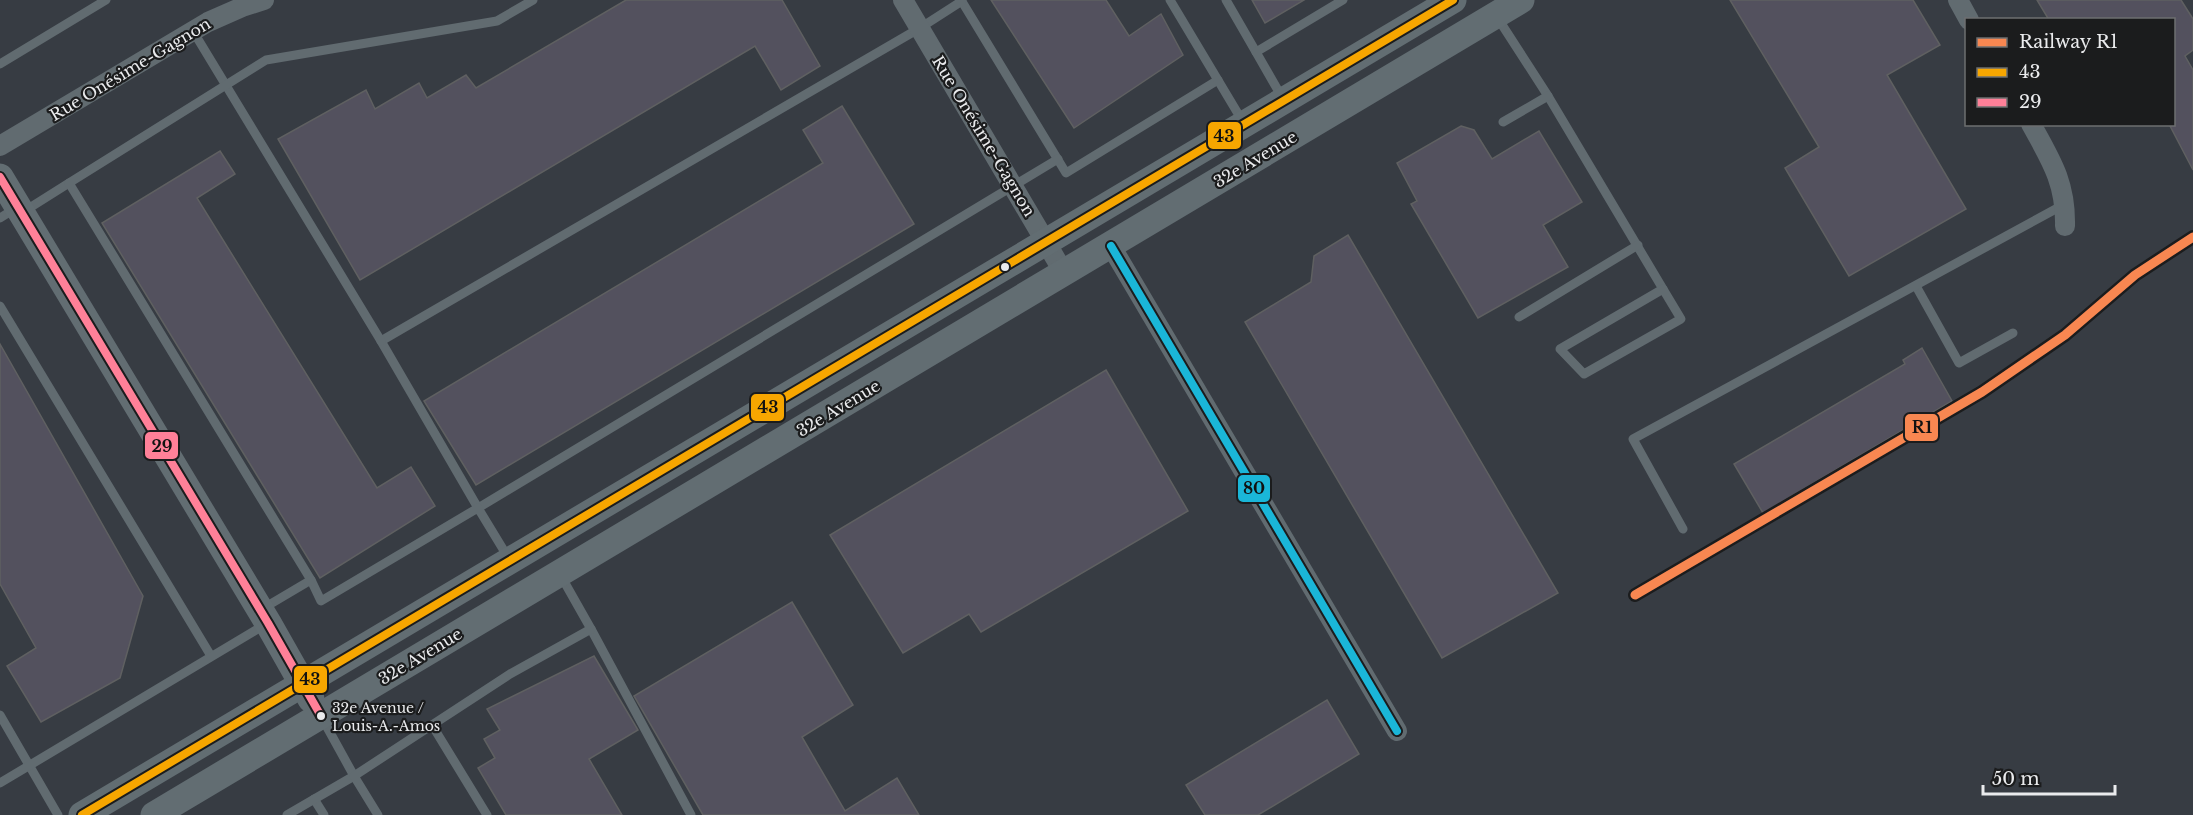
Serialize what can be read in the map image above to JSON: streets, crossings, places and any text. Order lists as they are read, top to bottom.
{
  "streets": {
    "street": ["Rue Onésime-Gagnon", "32e Avenue"]
  },
  "crossings": [
    ["Rue Onésime-Gagnon", "32e Avenue"]
  ],
  "places": ["32e Avenue / Louis-A.-Amos"],
  "lines": [
    "transit line 43",
    "transit line 29",
    "rail line R1",
    "transit line 80"
  ],
  "legend": ["Railway R1", "43", "29"],
  "scale_bar": "50 m"
}
